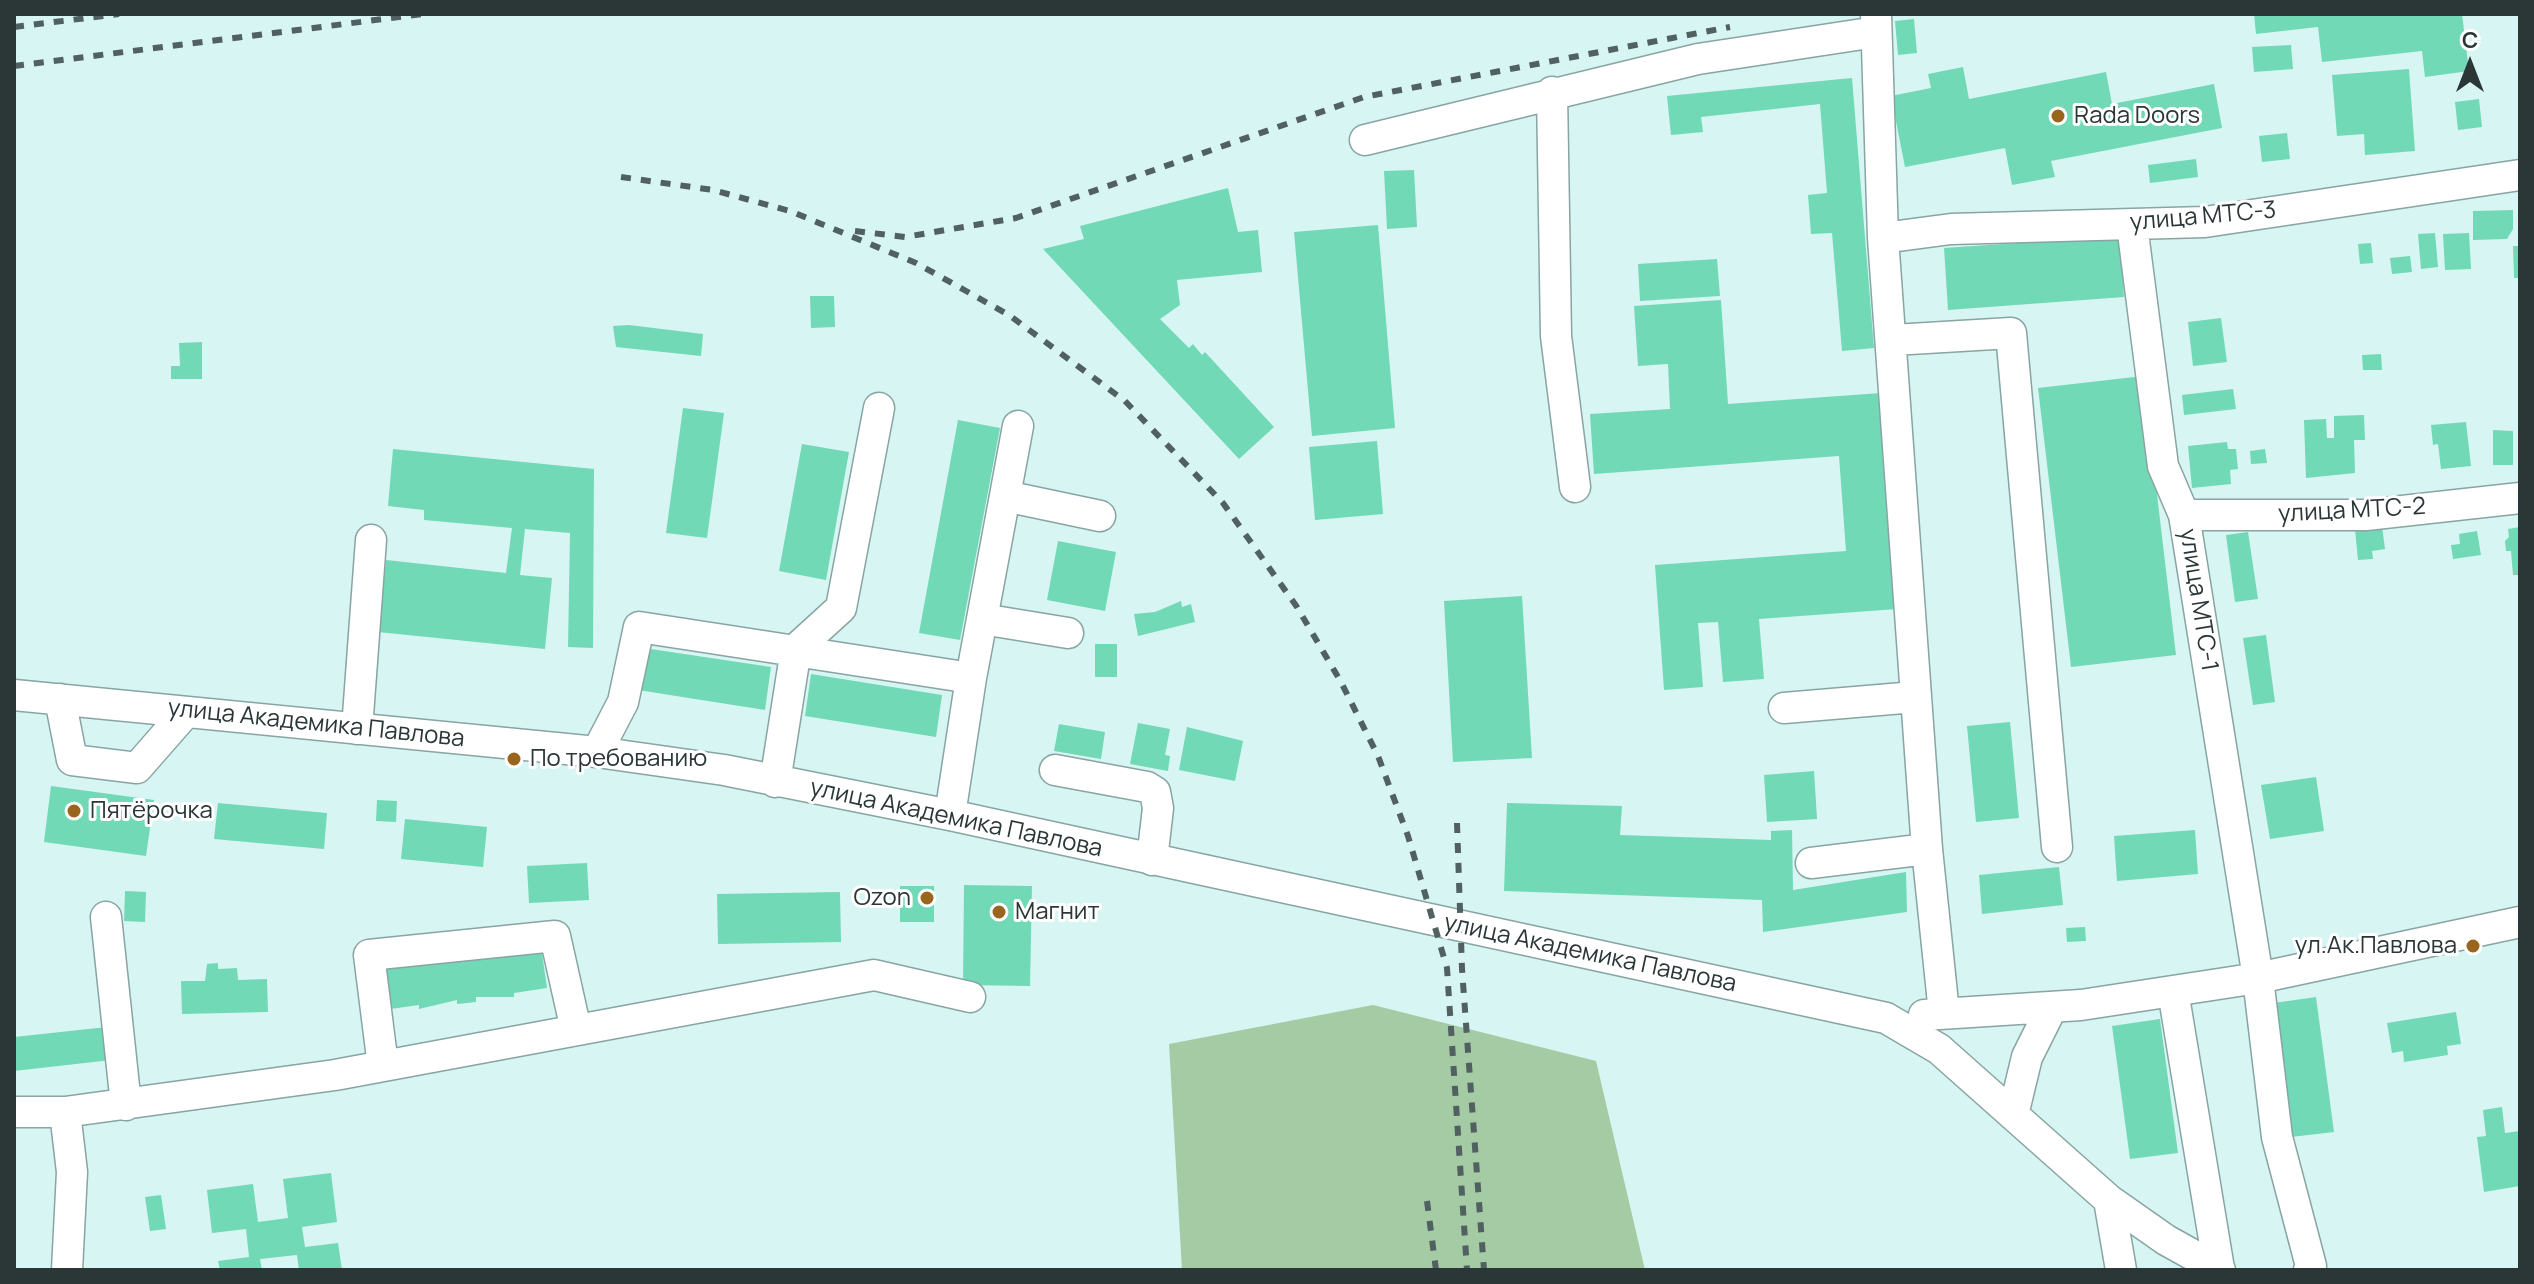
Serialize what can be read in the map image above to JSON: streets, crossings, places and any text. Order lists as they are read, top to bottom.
{
  "streets": {
    "street": [
      "улица МТС-3",
      "улица МТС-2",
      "улица МТС-1",
      "улица Академика Павлова"
    ]
  },
  "crossings": [
    ["улица МТС-3", "улица МТС-1"],
    ["улица МТС-2", "улица МТС-1"]
  ],
  "places": [
    "Rada Doors",
    "По требованию",
    "Пятёрочка",
    "Ozon",
    "Магнит",
    "ул.Ак.Павлова"
  ],
  "north": "top"
}
